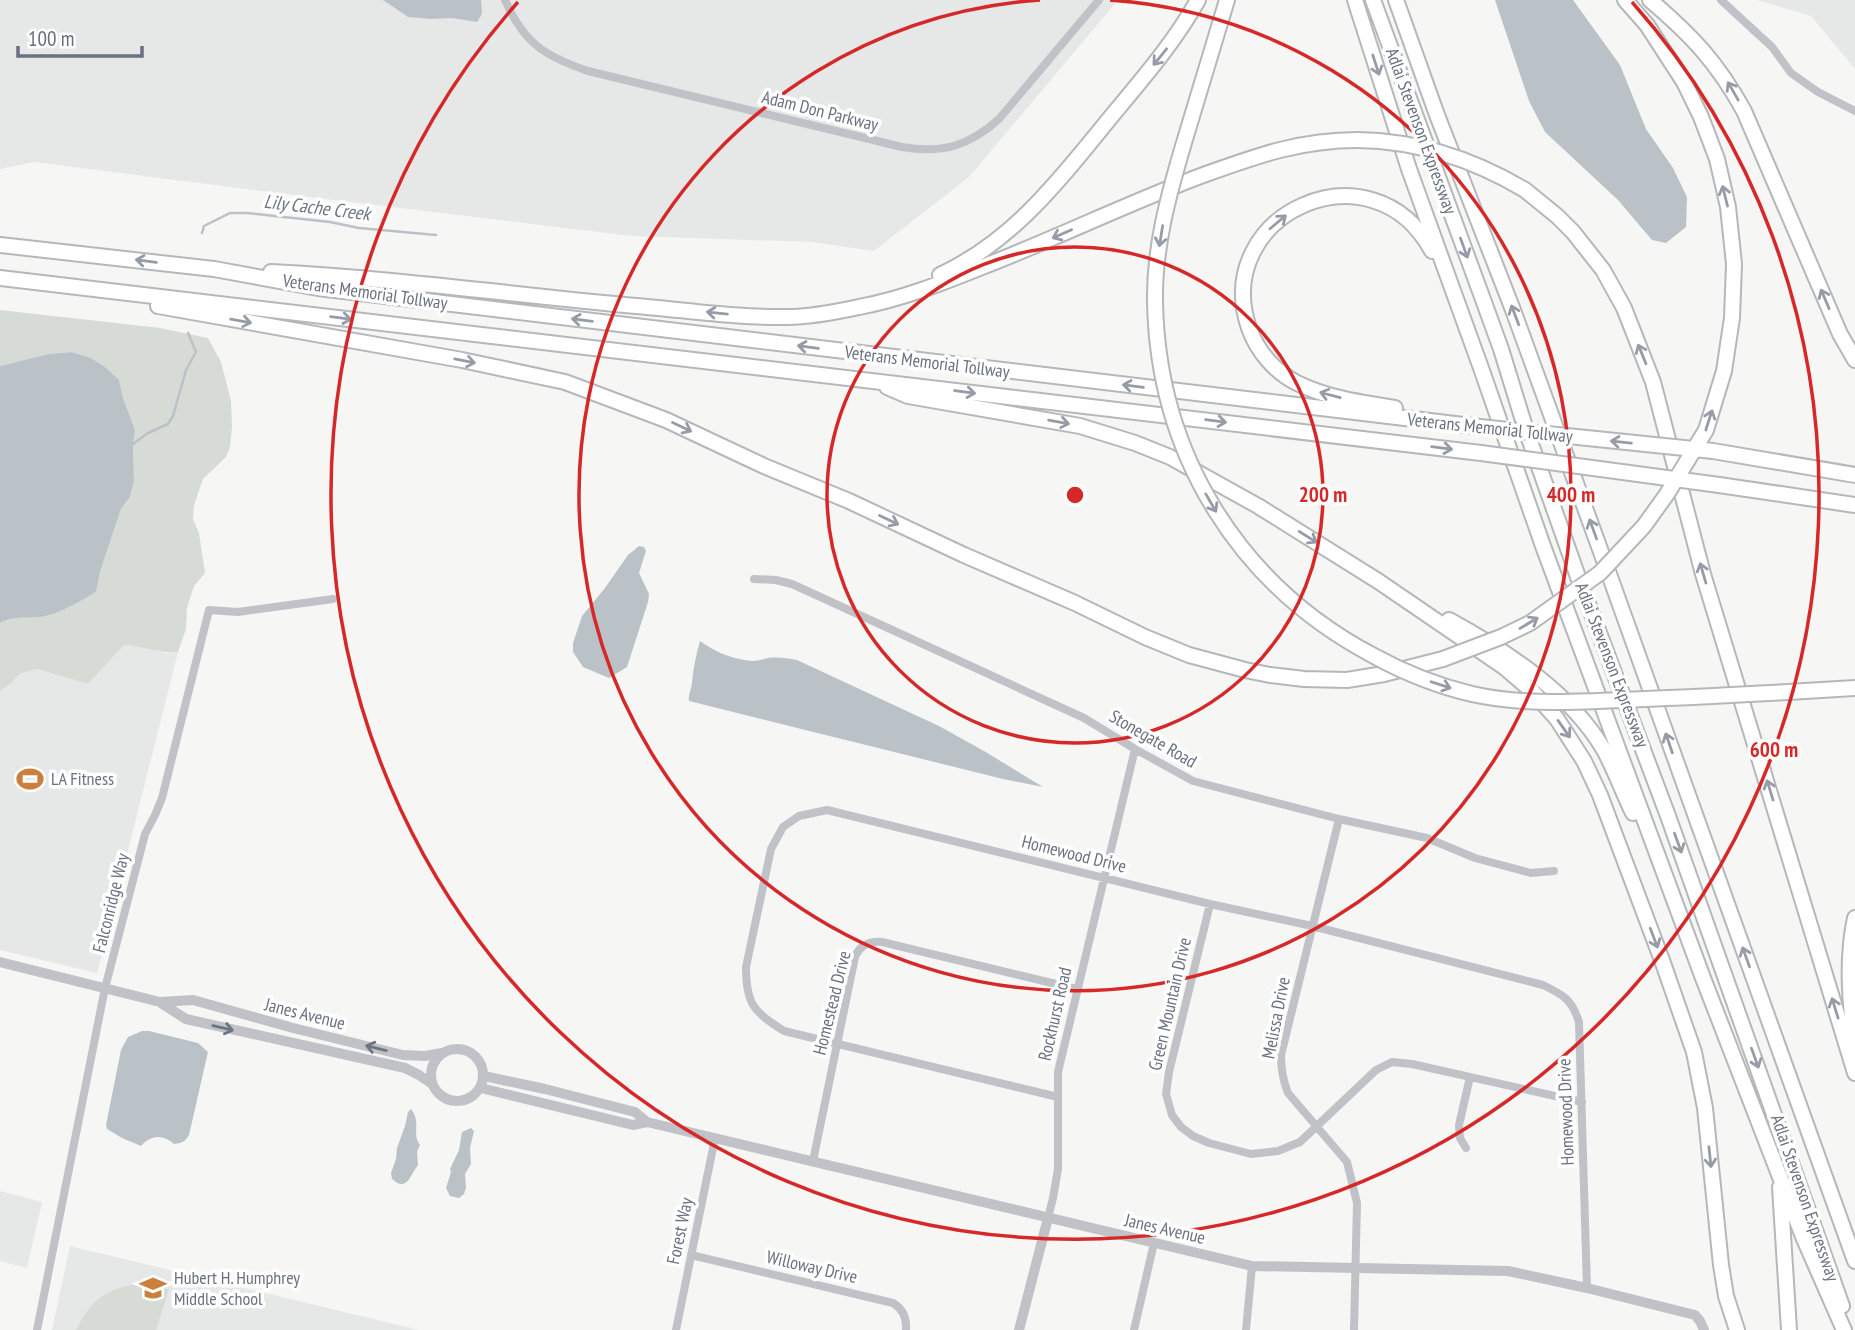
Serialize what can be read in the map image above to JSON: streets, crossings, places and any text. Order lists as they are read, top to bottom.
{
  "streets": {
    "highway": ["Adlai Stevenson Expressway", "Veterans Memorial Tollway"],
    "street": [
      "Adam Don Parkway",
      "Stonegate Road",
      "Homewood Drive",
      "Falconridge Way",
      "Homestead Drive",
      "Green Mountain Drive",
      "Janes Avenue",
      "Rockhurst Road",
      "Melissa Drive",
      "Forest Way",
      "Willoway Drive"
    ]
  },
  "crossings": [
    ["Stonegate Road", "Rockhurst Road"],
    ["Stonegate Road", "Melissa Drive"],
    ["Homewood Drive", "Homestead Drive"],
    ["Homewood Drive", "Green Mountain Drive"],
    ["Homewood Drive", "Janes Avenue"],
    ["Homewood Drive", "Rockhurst Road"],
    ["Homewood Drive", "Melissa Drive"],
    ["Falconridge Way", "Janes Avenue"],
    ["Homestead Drive", "Janes Avenue"],
    ["Homestead Drive", "Rockhurst Road"],
    ["Green Mountain Drive", "Melissa Drive"],
    ["Janes Avenue", "Rockhurst Road"],
    ["Janes Avenue", "Melissa Drive"],
    ["Janes Avenue", "Forest Way"],
    ["Forest Way", "Willoway Drive"]
  ],
  "water": ["Lily Cache Creek"],
  "places": {
    "sports": ["LA Fitness"],
    "school or university": ["Hubert H. Humphrey Middle School"]
  },
  "scale_bar": "100 m",
  "rings": ["200 m", "400 m", "600 m"]
}
